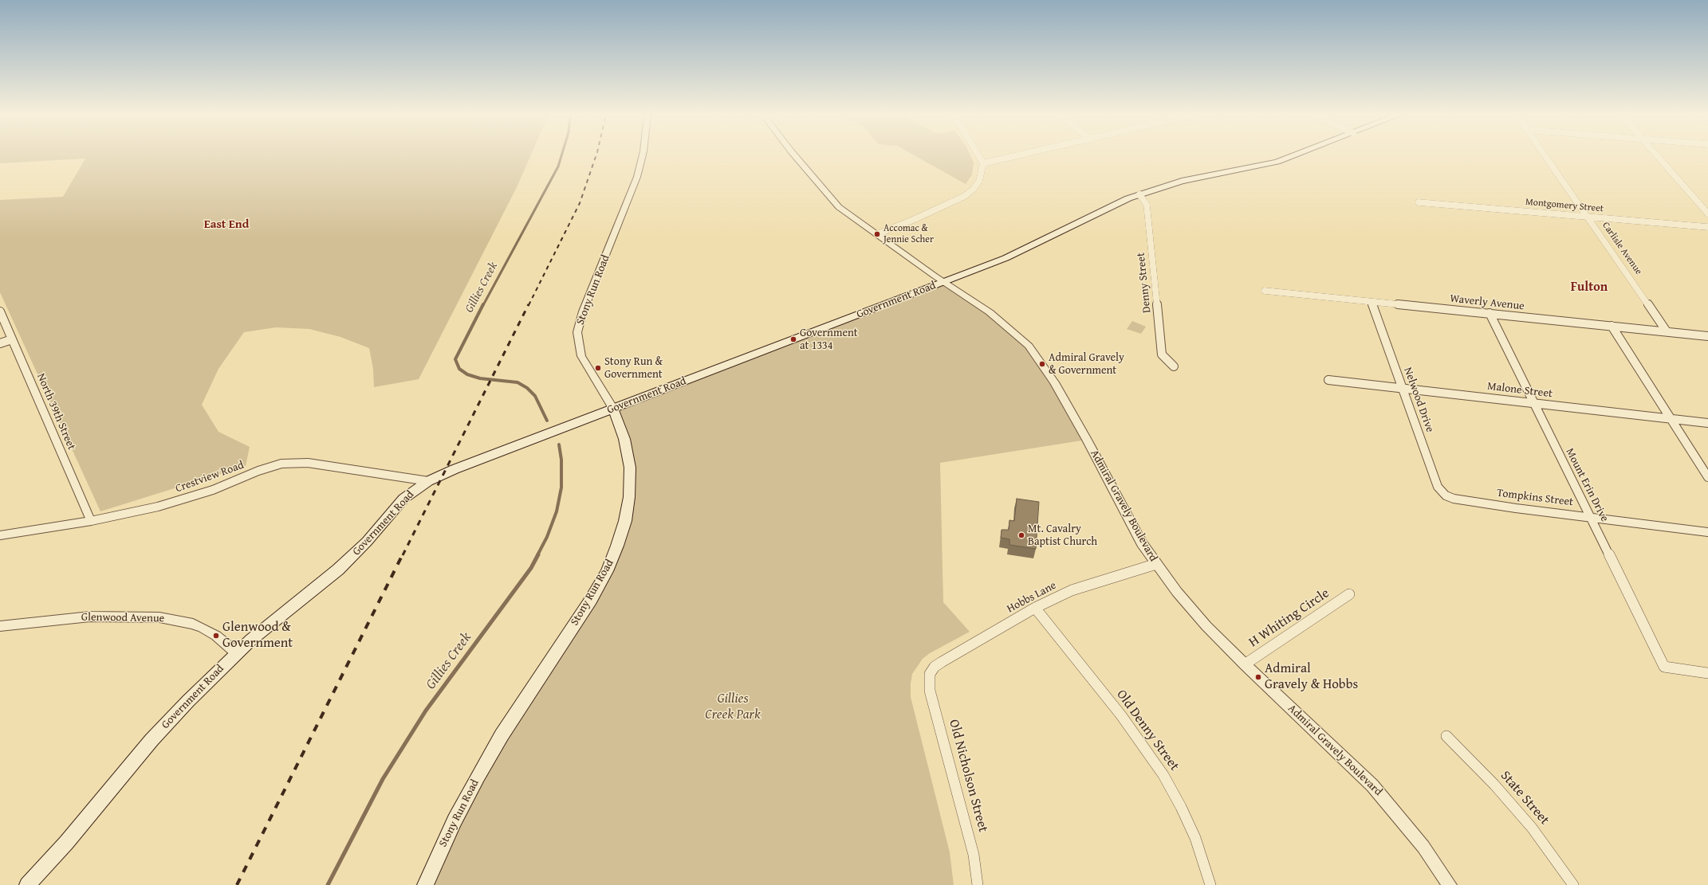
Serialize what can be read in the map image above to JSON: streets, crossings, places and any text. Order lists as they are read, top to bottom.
{
  "streets": {
    "main road": ["Stony Run Road", "Government Road"],
    "street": [
      "Montgomery Street",
      "Carlisle Avenue",
      "Denny Street",
      "Waverly Avenue",
      "Malone Street",
      "Nelwood Drive",
      "North 39th Street",
      "Crestview Road",
      "Mount Erin Drive",
      "Tompkins Street",
      "Admiral Gravely Boulevard",
      "Hobbs Lane",
      "Glenwood Avenue",
      "H Whiting Circle",
      "Old Denny Street",
      "Old Nicholson Street",
      "State Street"
    ]
  },
  "crossings": [
    ["Montgomery Street", "Carlisle Avenue"],
    ["Carlisle Avenue", "Waverly Avenue"],
    ["Denny Street", "Government Road"],
    ["Stony Run Road", "Government Road"],
    ["Government Road", "Crestview Road"],
    ["Government Road", "Admiral Gravely Boulevard"],
    ["Government Road", "Glenwood Avenue"],
    ["Waverly Avenue", "Nelwood Drive"],
    ["Waverly Avenue", "Mount Erin Drive"],
    ["Malone Street", "Nelwood Drive"],
    ["Malone Street", "Mount Erin Drive"],
    ["Nelwood Drive", "Tompkins Street"],
    ["North 39th Street", "Crestview Road"],
    ["Mount Erin Drive", "Tompkins Street"],
    ["Admiral Gravely Boulevard", "Hobbs Lane"],
    ["Admiral Gravely Boulevard", "H Whiting Circle"],
    ["Hobbs Lane", "Old Denny Street"],
    ["Hobbs Lane", "Old Nicholson Street"]
  ],
  "districts": ["East End", "Fulton"],
  "water": ["Gillies Creek"],
  "parks": ["Gillies Creek Park"],
  "places": [
    "Accomac & Jennie Scher",
    "Government at 1334",
    "Admiral Gravely & Government",
    "Stony Run & Government",
    "Mt. Cavalry Baptist Church",
    "Glenwood & Government",
    "Admiral Gravely & Hobbs"
  ]
}
